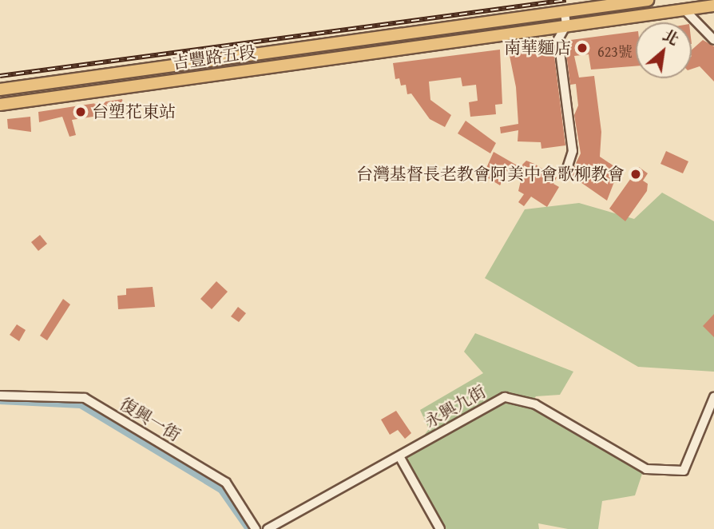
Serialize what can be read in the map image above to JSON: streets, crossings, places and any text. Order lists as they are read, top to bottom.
{
  "streets": {
    "main road": ["吉豐路五段"],
    "street": ["永興九街", "復興一街"]
  },
  "places": ["南華麵店", "台塑花東站", "台灣基督長老教會阿美中會歌柳教會"],
  "house_numbers": ["623號"],
  "north": "top right"
}
